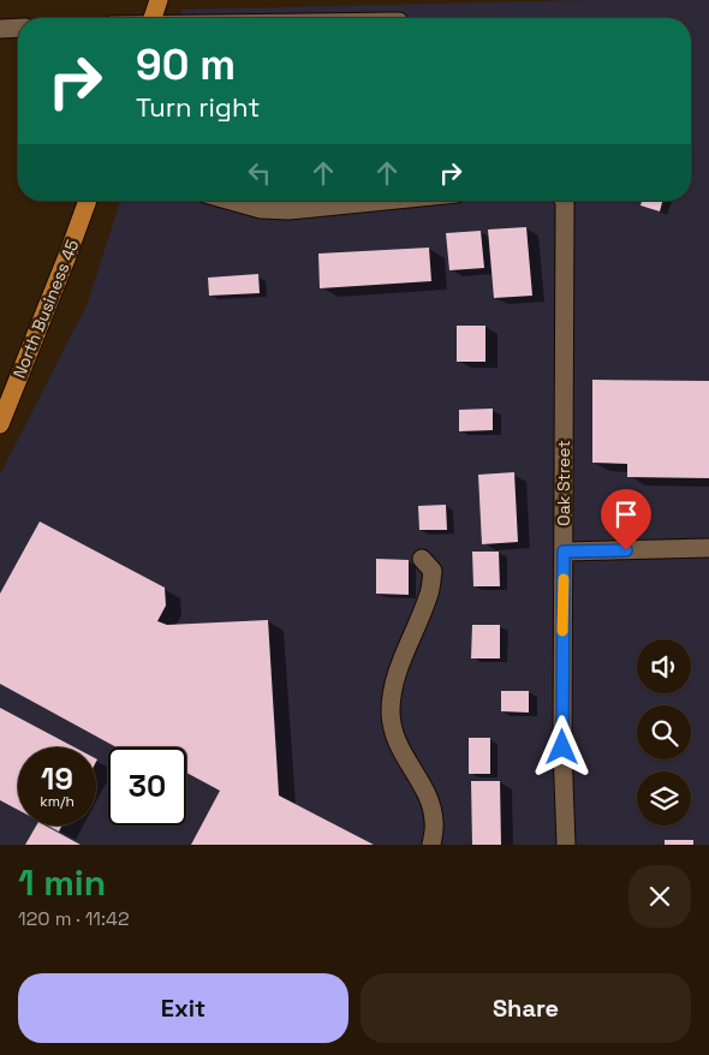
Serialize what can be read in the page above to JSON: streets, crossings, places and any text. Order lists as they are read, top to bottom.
{
  "streets": {
    "main road": ["North Business 45"],
    "street": ["Oak Street"]
  },
  "page": {
    "turn": ["90 m", "Turn right"],
    "speed": "19 km/h",
    "limit": "30",
    "heading": ["1 min", "120 m · 11:42"],
    "buttons": ["Exit", "Share"]
  }
}
